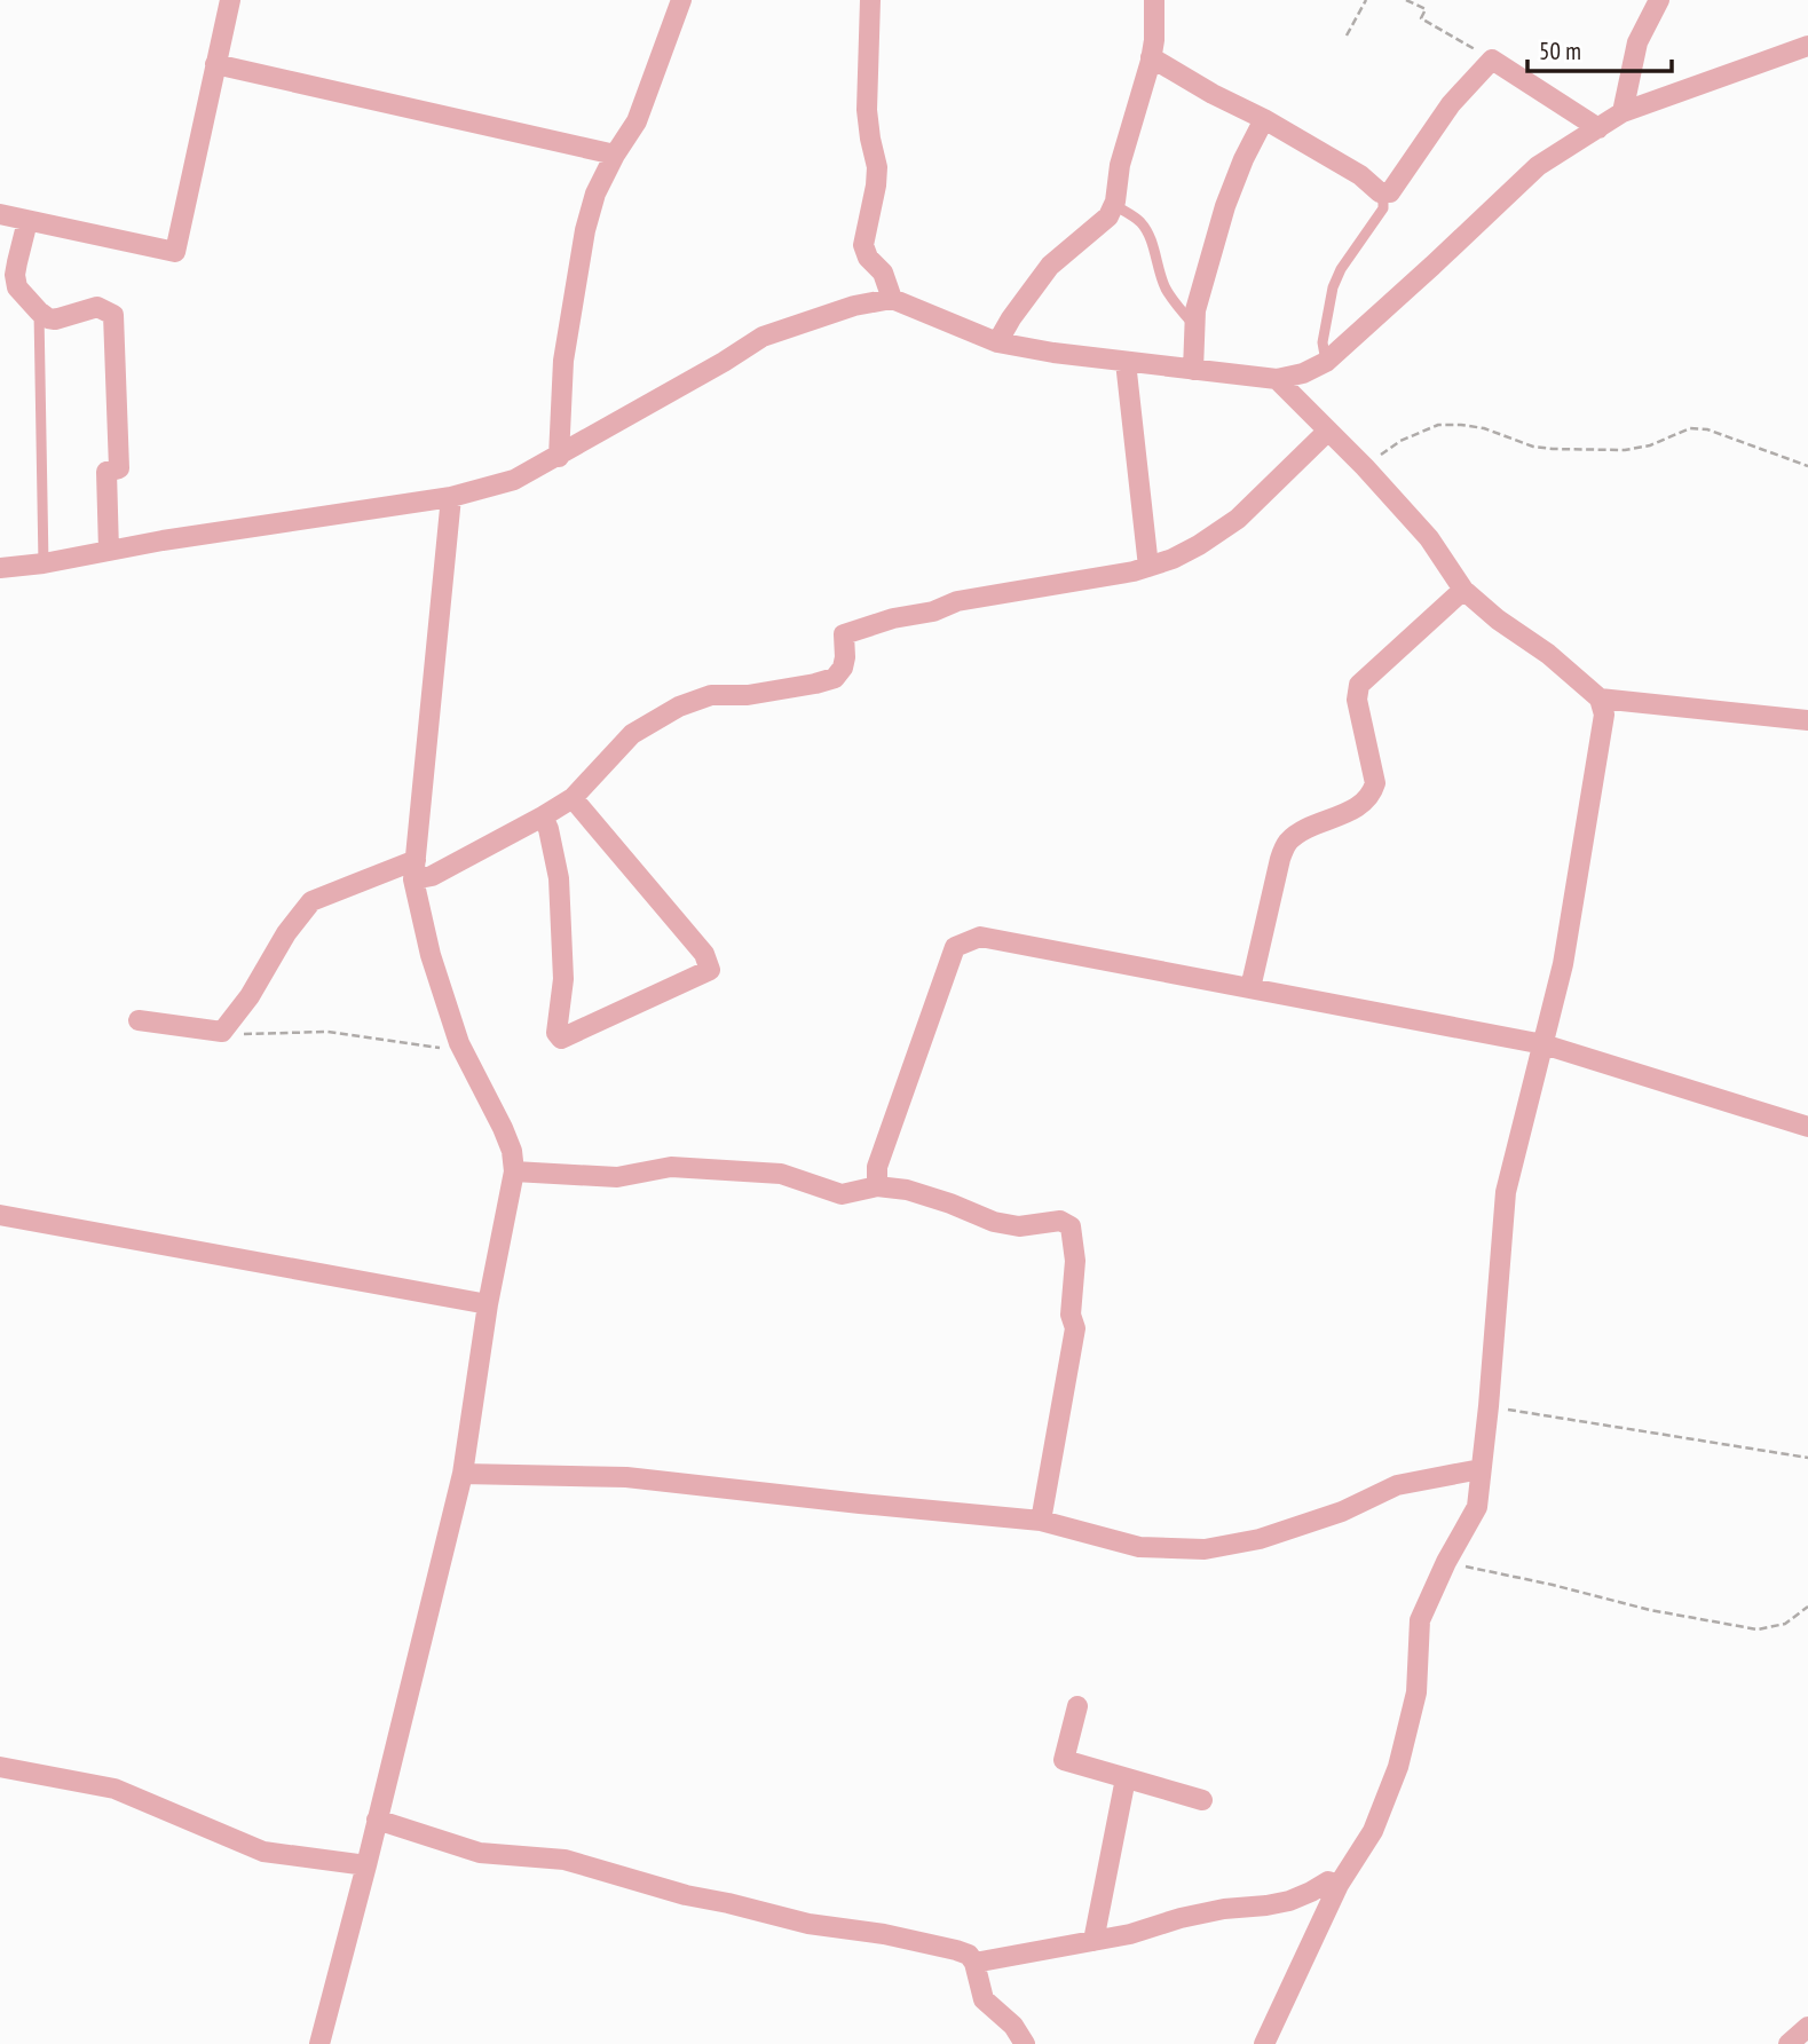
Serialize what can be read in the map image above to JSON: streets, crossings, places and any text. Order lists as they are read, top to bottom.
{
  "scale_bar": "50 m"
}
